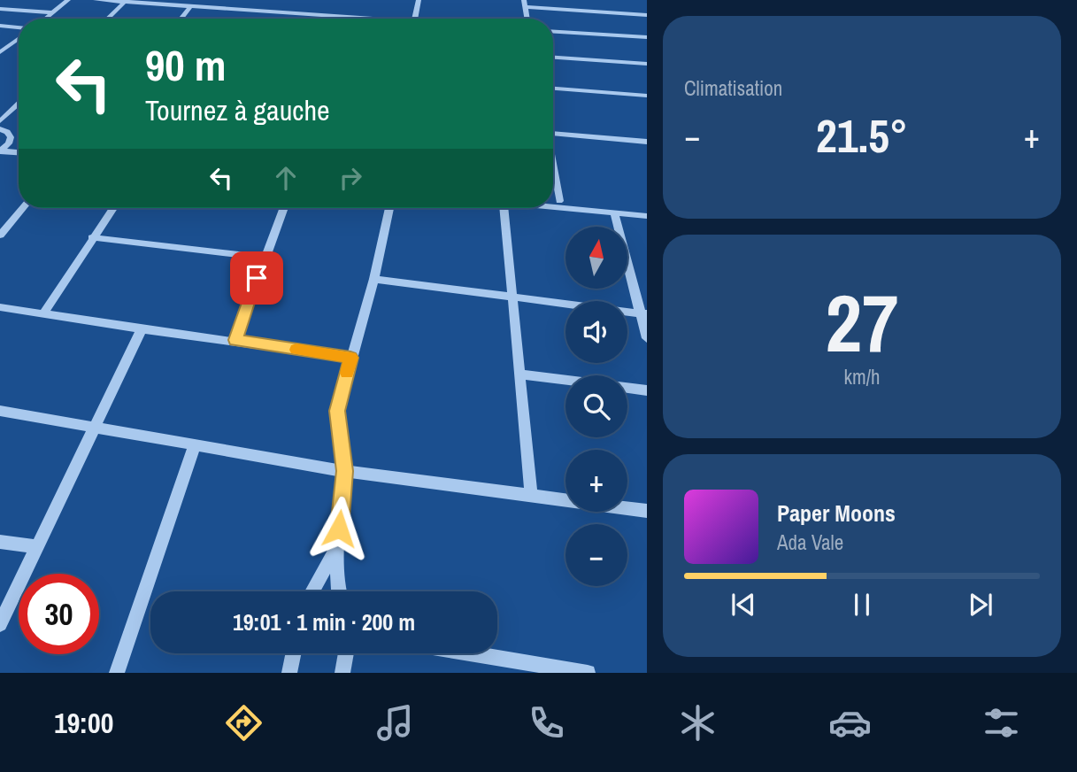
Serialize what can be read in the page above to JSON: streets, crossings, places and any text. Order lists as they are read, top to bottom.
{
  "north": "top",
  "page": {
    "tile": [
      "Climatisation",
      ["27", "km/h"]
    ],
    "turn": ["90 m", "Tournez à gauche"],
    "heat": ["−", "21.5°", "+"],
    "map_buttons": ["+", "−"],
    "song": ["Paper Moons", "Ada Vale"],
    "limit": "30",
    "trip": "19:01 · 1 min · 200 m",
    "tabs": "19:00"
  }
}
